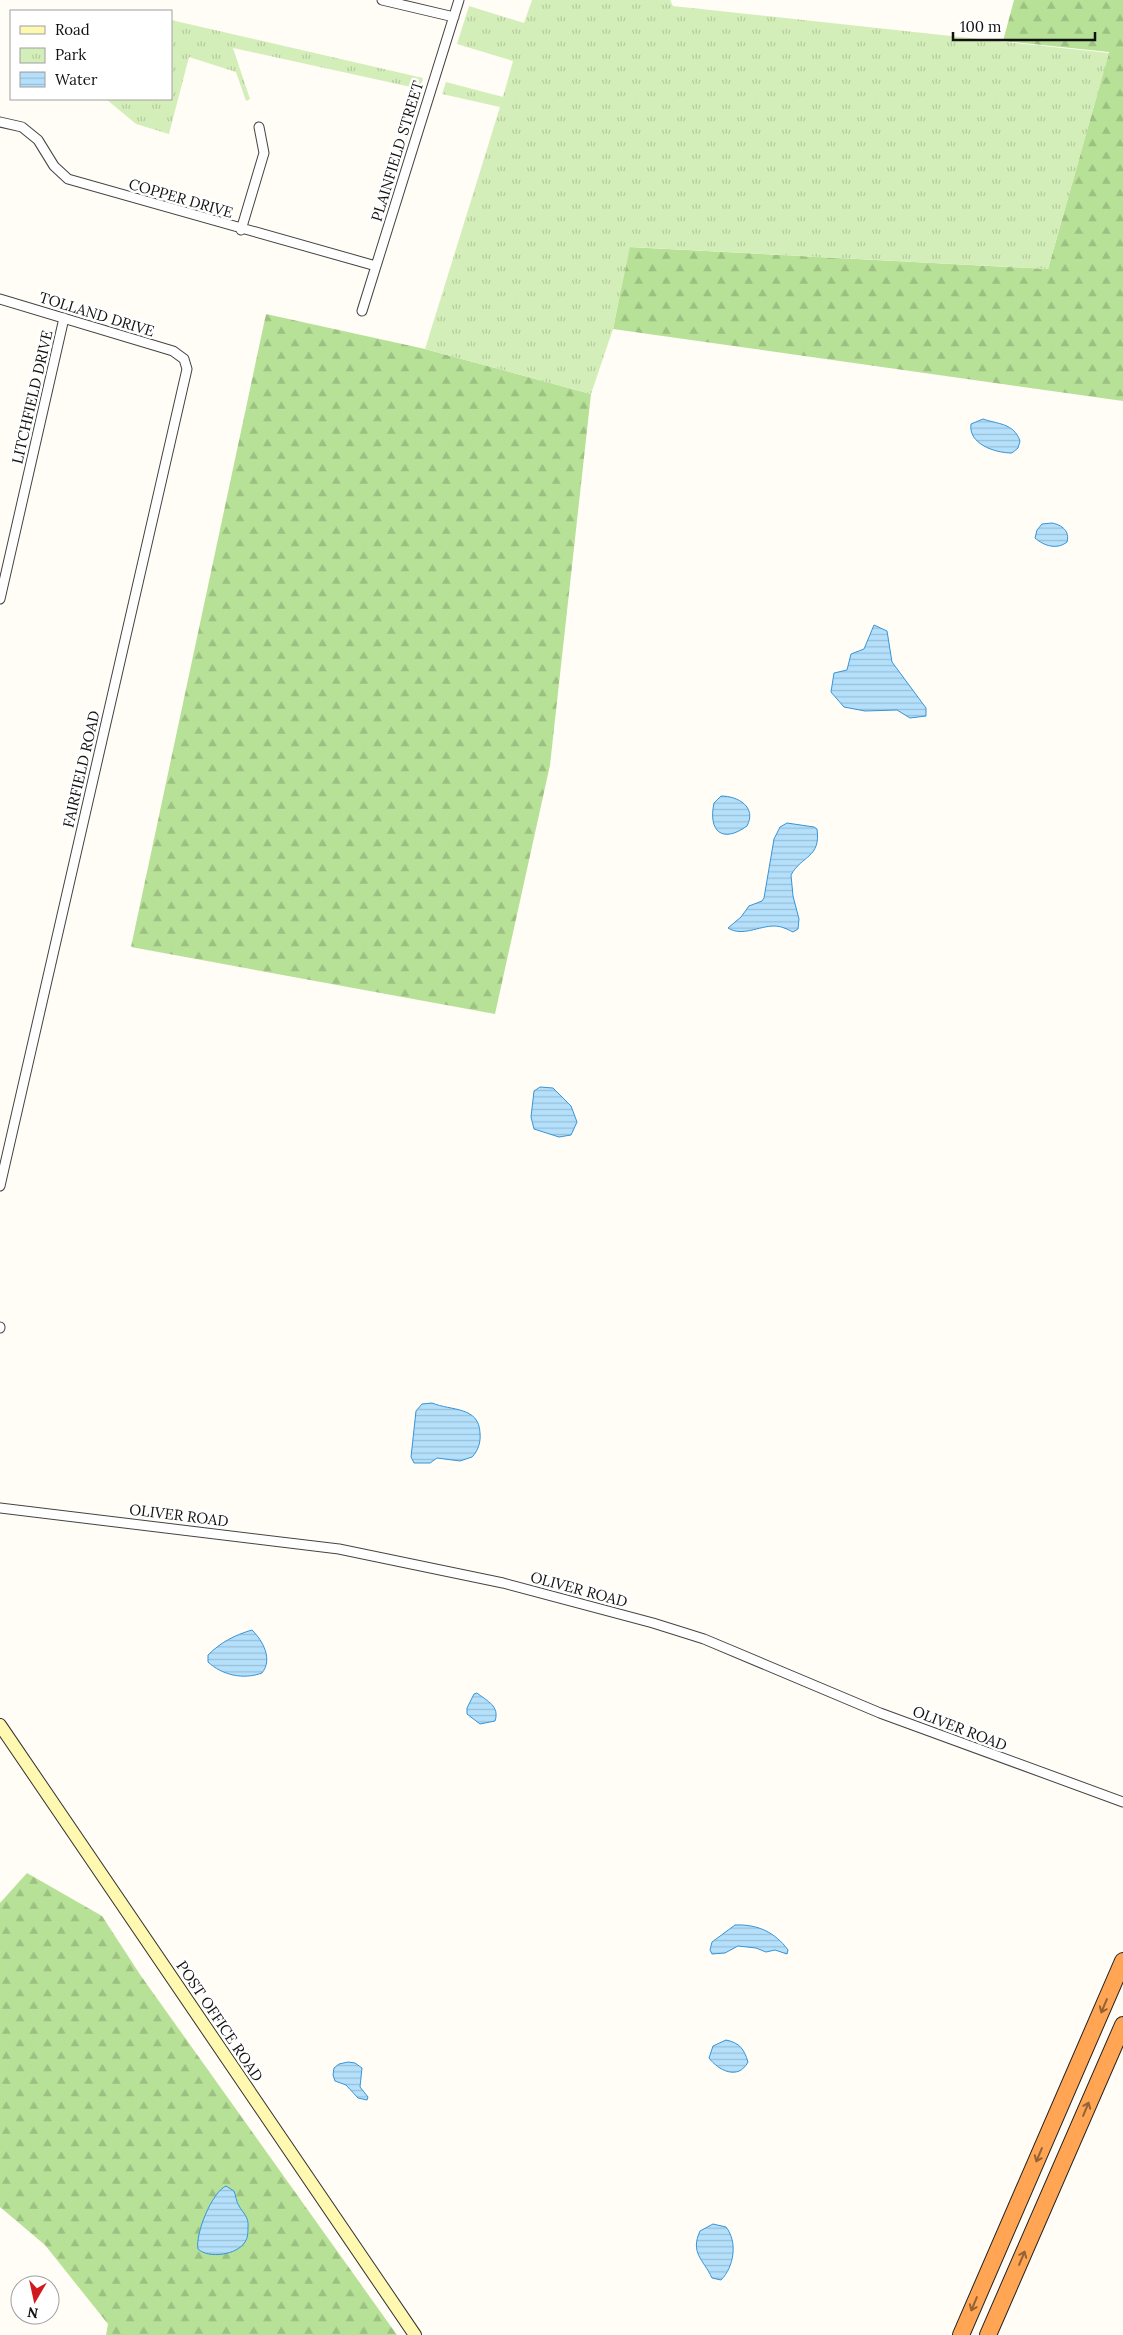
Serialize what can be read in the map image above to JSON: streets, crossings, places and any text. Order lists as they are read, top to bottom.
{
  "streets": {
    "street": [
      "PLAINFIELD STREET",
      "COPPER DRIVE",
      "TOLLAND DRIVE",
      "LITCHFIELD DRIVE",
      "FAIRFIELD ROAD",
      "OLIVER ROAD",
      "POST OFFICE ROAD"
    ]
  },
  "crossings": [
    ["PLAINFIELD STREET", "COPPER DRIVE"],
    ["TOLLAND DRIVE", "LITCHFIELD DRIVE"],
    ["TOLLAND DRIVE", "FAIRFIELD ROAD"]
  ],
  "legend": ["Road", "Park", "Water"],
  "scale_bar": "100 m",
  "north": "bottom"
}
